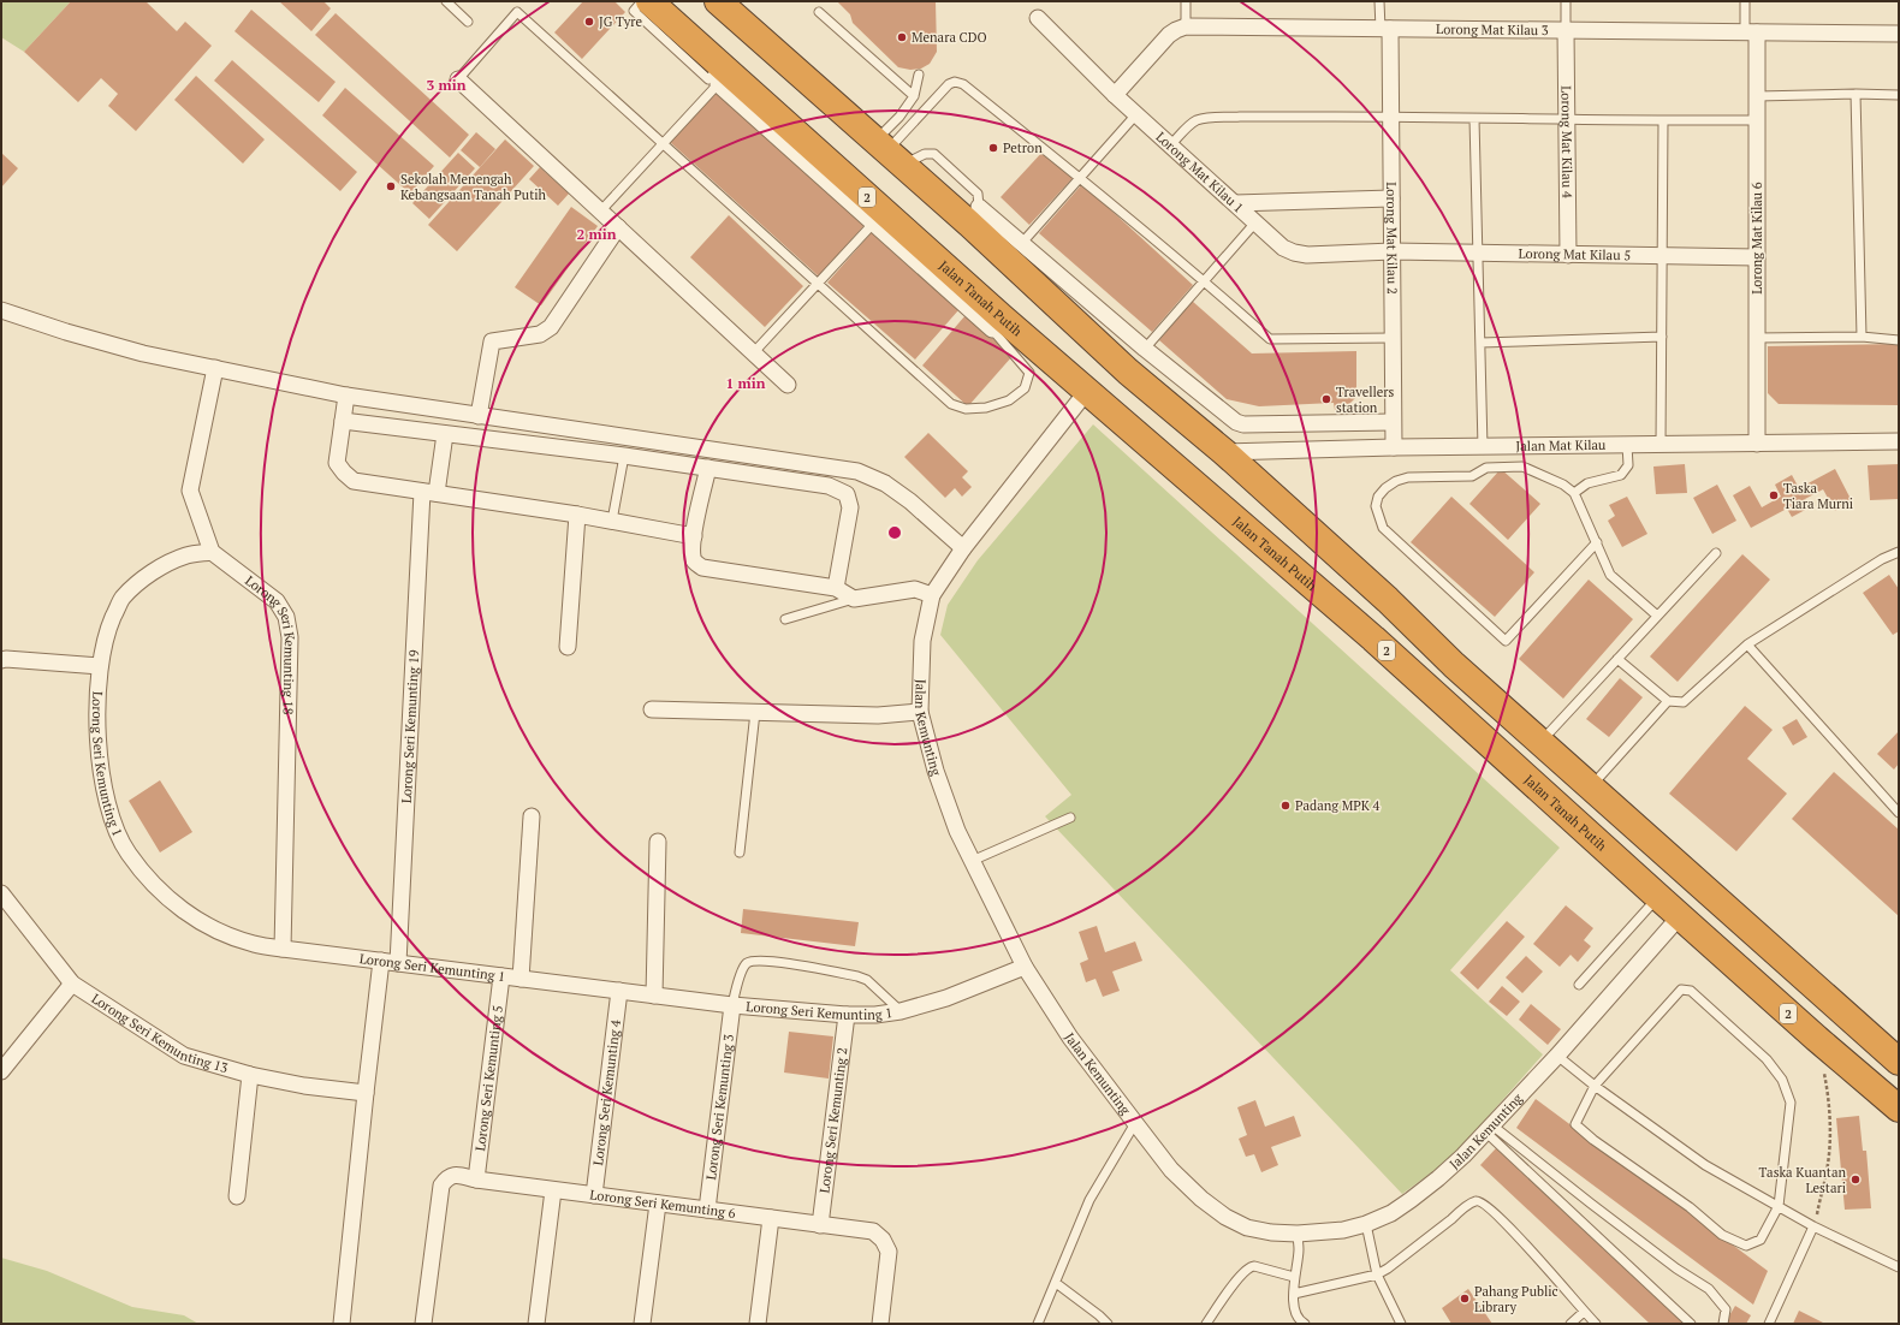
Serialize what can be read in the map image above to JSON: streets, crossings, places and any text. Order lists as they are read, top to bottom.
{
  "streets": {
    "highway": ["2", "Jalan Tanah Putih"],
    "street": [
      "Lorong Mat Kilau 3",
      "Lorong Mat Kilau 4",
      "Lorong Mat Kilau 1",
      "Lorong Mat Kilau 2",
      "Lorong Mat Kilau 6",
      "Lorong Mat Kilau 5",
      "Jalan Mat Kilau",
      "Lorong Seri Kemunting 18",
      "Lorong Seri Kemunting 19",
      "Jalan Kemunting",
      "Lorong Seri Kemunting 1",
      "Lorong Seri Kemunting 13",
      "Lorong Seri Kemunting 5",
      "Lorong Seri Kemunting 4",
      "Lorong Seri Kemunting 3",
      "Lorong Seri Kemunting 2",
      "Lorong Seri Kemunting 6"
    ]
  },
  "crossings": [
    ["Lorong Mat Kilau 3", "Lorong Mat Kilau 4"],
    ["Lorong Mat Kilau 3", "Lorong Mat Kilau 1"],
    ["Lorong Mat Kilau 3", "Lorong Mat Kilau 2"],
    ["Lorong Mat Kilau 3", "Lorong Mat Kilau 6"],
    ["Lorong Mat Kilau 4", "Lorong Mat Kilau 5"],
    ["Lorong Mat Kilau 1", "Lorong Mat Kilau 2"],
    ["Lorong Mat Kilau 1", "Lorong Mat Kilau 5"],
    ["Lorong Mat Kilau 2", "Lorong Mat Kilau 5"],
    ["Lorong Mat Kilau 2", "Jalan Mat Kilau"],
    ["Lorong Mat Kilau 6", "Lorong Mat Kilau 5"],
    ["Lorong Mat Kilau 6", "Jalan Mat Kilau"],
    ["Jalan Tanah Putih", "Jalan Kemunting"],
    ["Lorong Seri Kemunting 18", "Lorong Seri Kemunting 1"],
    ["Lorong Seri Kemunting 19", "Lorong Seri Kemunting 1"],
    ["Jalan Kemunting", "Lorong Seri Kemunting 1"],
    ["Lorong Seri Kemunting 1", "Lorong Seri Kemunting 5"],
    ["Lorong Seri Kemunting 1", "Lorong Seri Kemunting 4"],
    ["Lorong Seri Kemunting 1", "Lorong Seri Kemunting 3"],
    ["Lorong Seri Kemunting 1", "Lorong Seri Kemunting 2"],
    ["Lorong Seri Kemunting 5", "Lorong Seri Kemunting 6"],
    ["Lorong Seri Kemunting 4", "Lorong Seri Kemunting 6"],
    ["Lorong Seri Kemunting 3", "Lorong Seri Kemunting 6"],
    ["Lorong Seri Kemunting 2", "Lorong Seri Kemunting 6"]
  ],
  "places": [
    "JG Tyre",
    "Menara CDO",
    "Petron",
    "Sekolah Menengah Kebangsaan Tanah Putih",
    "Travellers station",
    "Taska Tiara Murni",
    "Padang MPK 4",
    "Taska Kuantan Lestari",
    "Pahang Public Library"
  ],
  "rings": ["3 min", "2 min", "1 min"]
}
